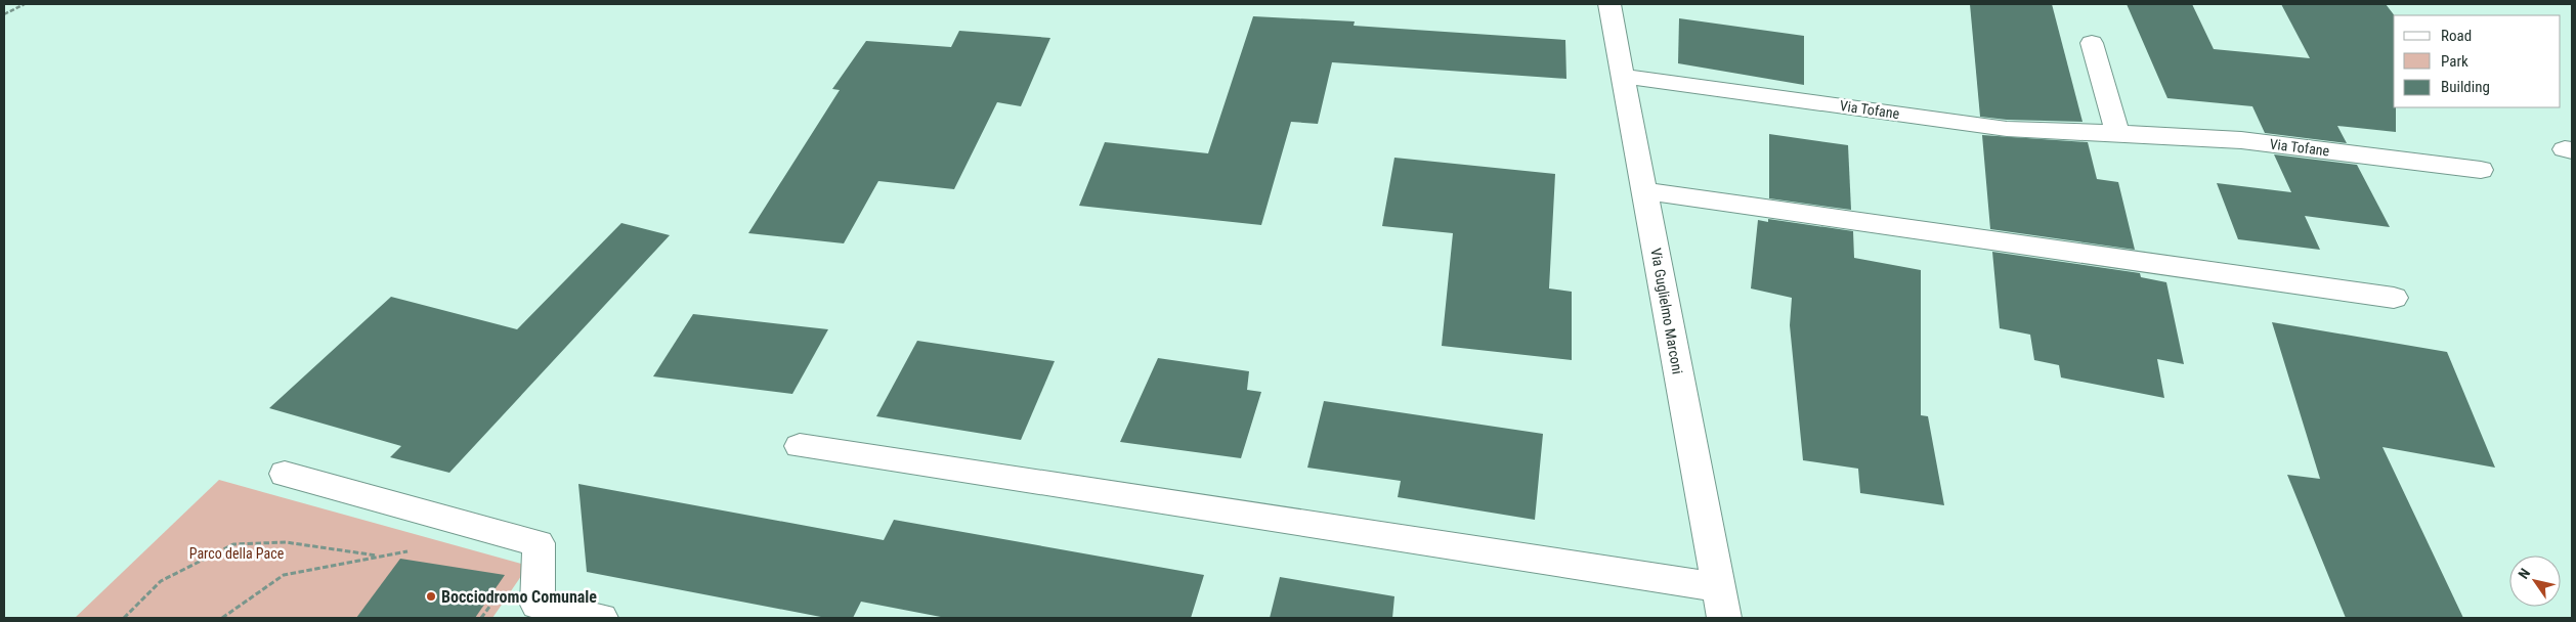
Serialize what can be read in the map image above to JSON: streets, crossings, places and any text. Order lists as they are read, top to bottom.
{
  "streets": {
    "street": ["Via Tofane", "Via Guglielmo Marconi"]
  },
  "crossings": [
    ["Via Tofane", "Via Guglielmo Marconi"]
  ],
  "parks": ["Parco della Pace"],
  "places": ["Bocciodromo Comunale"],
  "legend": ["Road", "Park", "Building"],
  "north": "top left"
}
